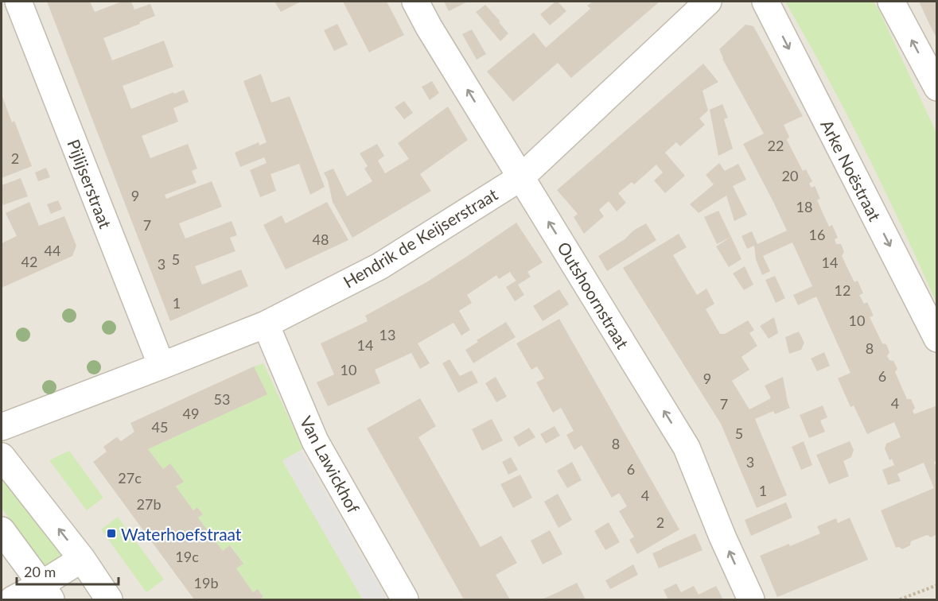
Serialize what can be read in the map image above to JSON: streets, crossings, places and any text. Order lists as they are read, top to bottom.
{
  "streets": {
    "street": [
      "Arke Noëstraat",
      "Pijlijserstraat",
      "Hendrik de Keijserstraat",
      "Outshoornstraat",
      "Van Lawickhof"
    ]
  },
  "crossings": [
    ["Pijlijserstraat", "Hendrik de Keijserstraat"],
    ["Hendrik de Keijserstraat", "Outshoornstraat"],
    ["Hendrik de Keijserstraat", "Van Lawickhof"]
  ],
  "one_way": ["Arke Noëstraat", "Outshoornstraat"],
  "places": {
    "transit": ["Waterhoefstraat"]
  },
  "house_numbers": [
    "22",
    "2",
    "20",
    "9",
    "18",
    "7",
    "16",
    "48",
    "44",
    "5",
    "42",
    "14",
    "3",
    "12",
    "1",
    "10",
    "13",
    "14",
    "8",
    "10",
    "6",
    "9",
    "53",
    "4",
    "7",
    "49",
    "45",
    "5",
    "8",
    "3",
    "6",
    "27c",
    "1",
    "4",
    "27b",
    "2",
    "19c",
    "19b"
  ],
  "scale_bar": "20 m"
}
